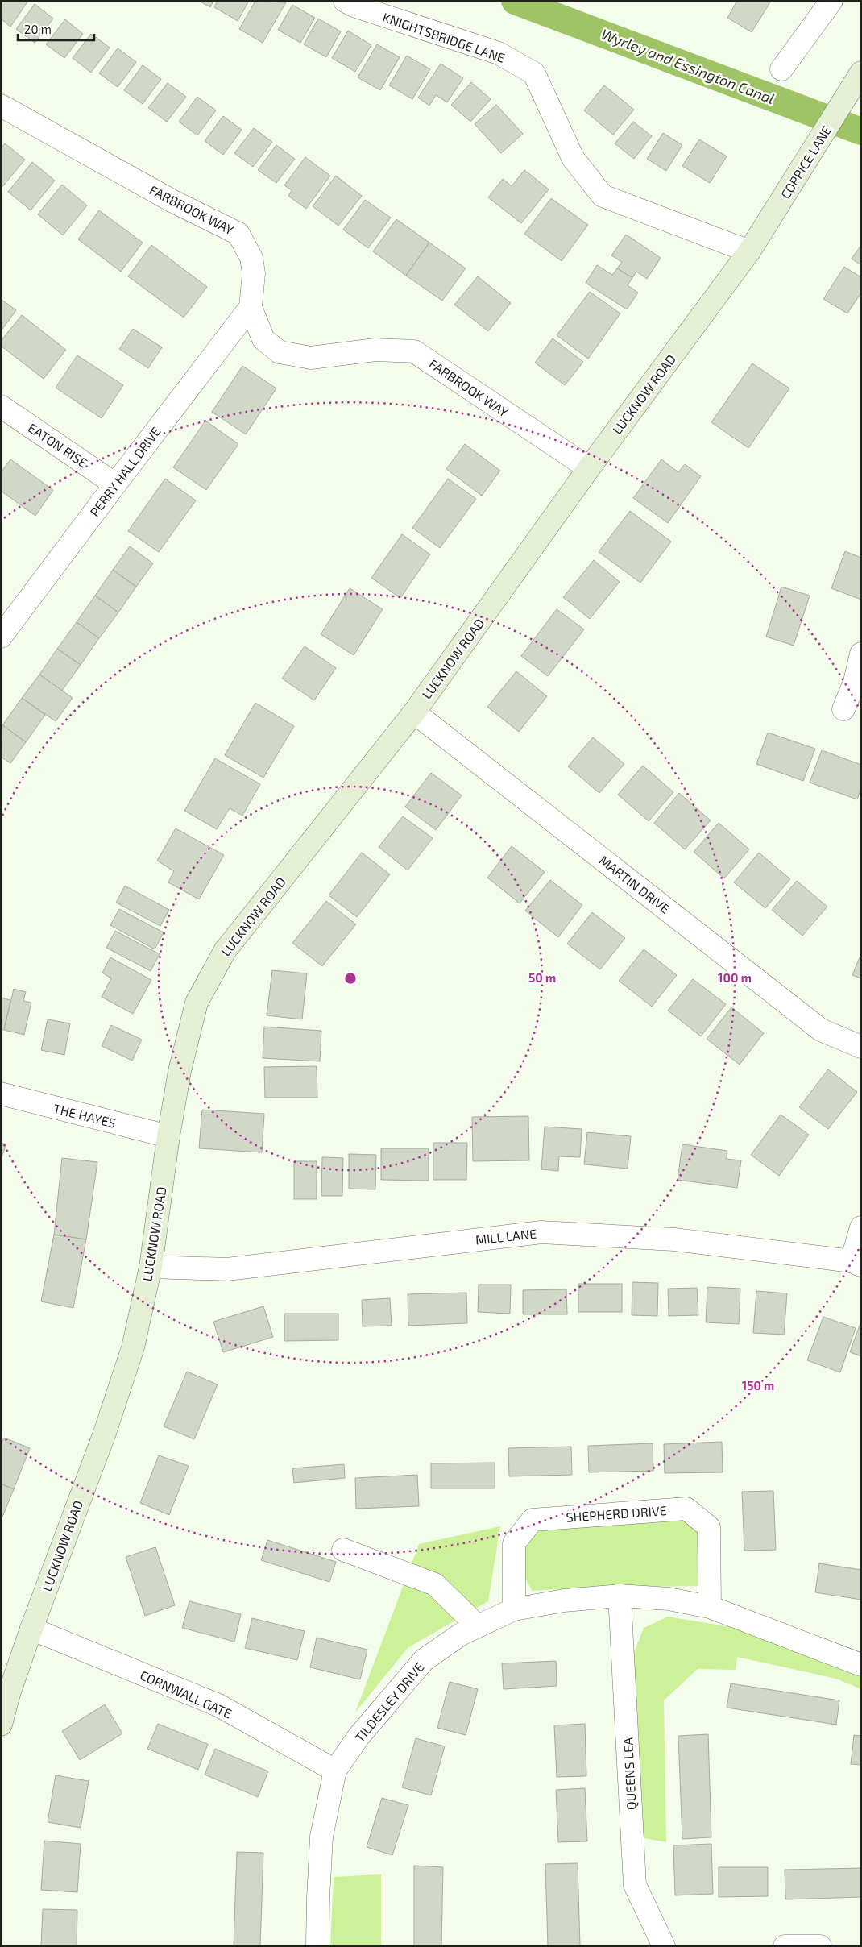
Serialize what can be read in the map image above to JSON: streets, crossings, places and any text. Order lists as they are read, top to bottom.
{
  "streets": {
    "street": [
      "KNIGHTSBRIDGE LANE",
      "COPPICE LANE",
      "FARBROOK WAY",
      "LUCKNOW ROAD",
      "EATON RISE",
      "PERRY HALL DRIVE",
      "MARTIN DRIVE",
      "THE HAYES",
      "MILL LANE",
      "SHEPHERD DRIVE",
      "CORNWALL GATE",
      "TILDESLEY DRIVE",
      "QUEENS LEA"
    ]
  },
  "crossings": [
    ["KNIGHTSBRIDGE LANE", "COPPICE LANE"],
    ["KNIGHTSBRIDGE LANE", "LUCKNOW ROAD"],
    ["COPPICE LANE", "LUCKNOW ROAD"],
    ["FARBROOK WAY", "LUCKNOW ROAD"],
    ["FARBROOK WAY", "PERRY HALL DRIVE"],
    ["LUCKNOW ROAD", "MARTIN DRIVE"],
    ["LUCKNOW ROAD", "THE HAYES"],
    ["LUCKNOW ROAD", "MILL LANE"],
    ["LUCKNOW ROAD", "CORNWALL GATE"],
    ["EATON RISE", "PERRY HALL DRIVE"],
    ["SHEPHERD DRIVE", "TILDESLEY DRIVE"],
    ["CORNWALL GATE", "TILDESLEY DRIVE"],
    ["TILDESLEY DRIVE", "QUEENS LEA"]
  ],
  "water": ["Wyrley and Essington Canal"],
  "scale_bar": "20 m",
  "rings": ["50 m", "100 m", "150 m"]
}
